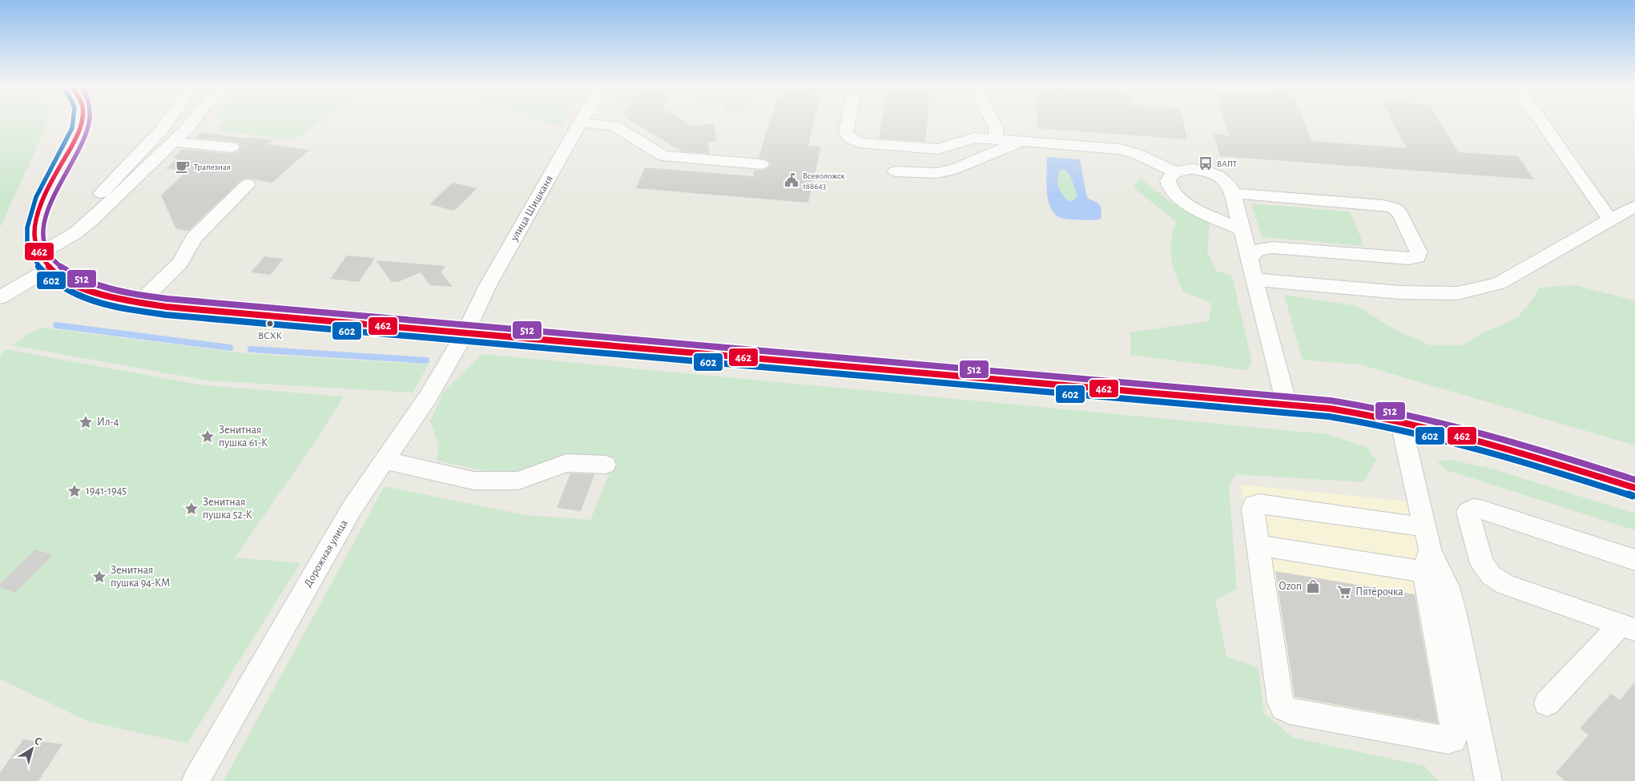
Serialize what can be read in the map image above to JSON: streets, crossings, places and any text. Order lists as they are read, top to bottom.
{
  "streets": {
    "street": ["улица Шишканя", "Дорожная улица"]
  },
  "crossings": [
    ["улица Шишканя", "Дорожная улица"]
  ],
  "places": {
    "bus stop": ["ВАПТ"],
    "cafe": ["Трапезная"],
    "public building": ["Всеволожск 188643"],
    "other": ["ВСХК"],
    "place": [
      "Ил-4",
      "Зенитная пушка 61-К",
      "1941-1945",
      "Зенитная пушка 52-К",
      "Зенитная пушка 94-КМ"
    ],
    "shop": ["Ozon"],
    "supermarket": ["Пятёрочка"]
  },
  "lines": ["transit line 462", "transit line 602", "transit line 512"],
  "north": "top right"
}
